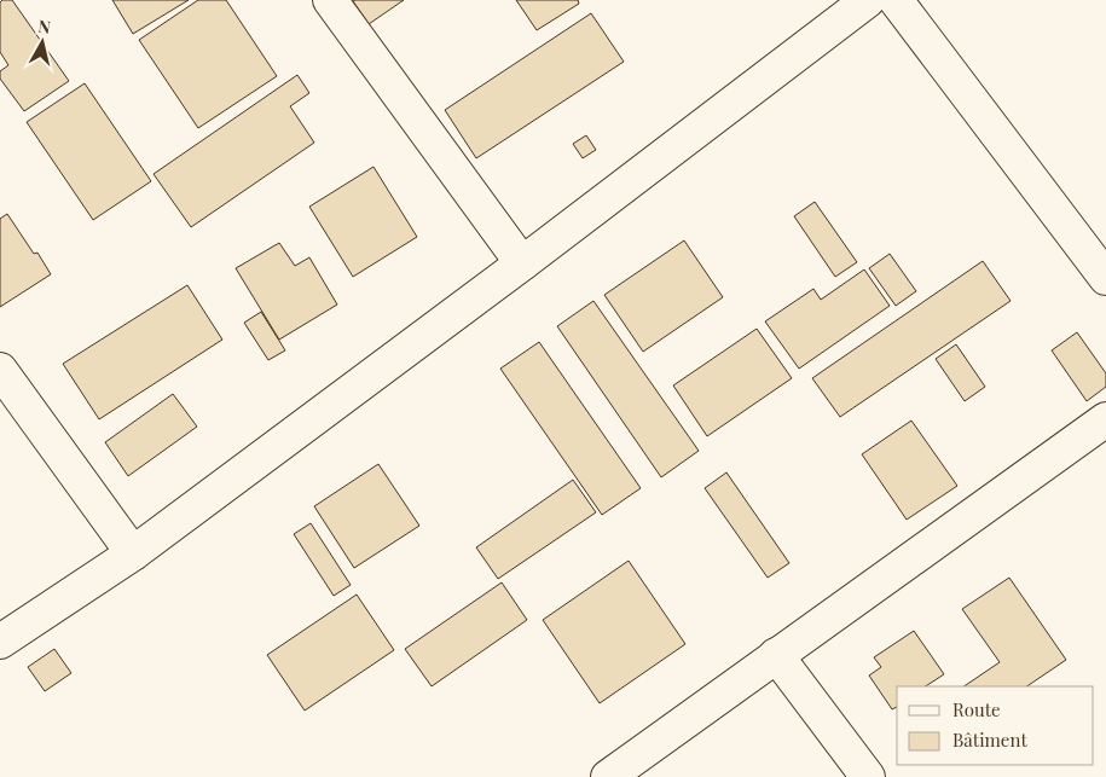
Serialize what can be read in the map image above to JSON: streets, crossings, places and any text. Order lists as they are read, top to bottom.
{
  "legend": ["Route", "Bâtiment"],
  "north": "top"
}
